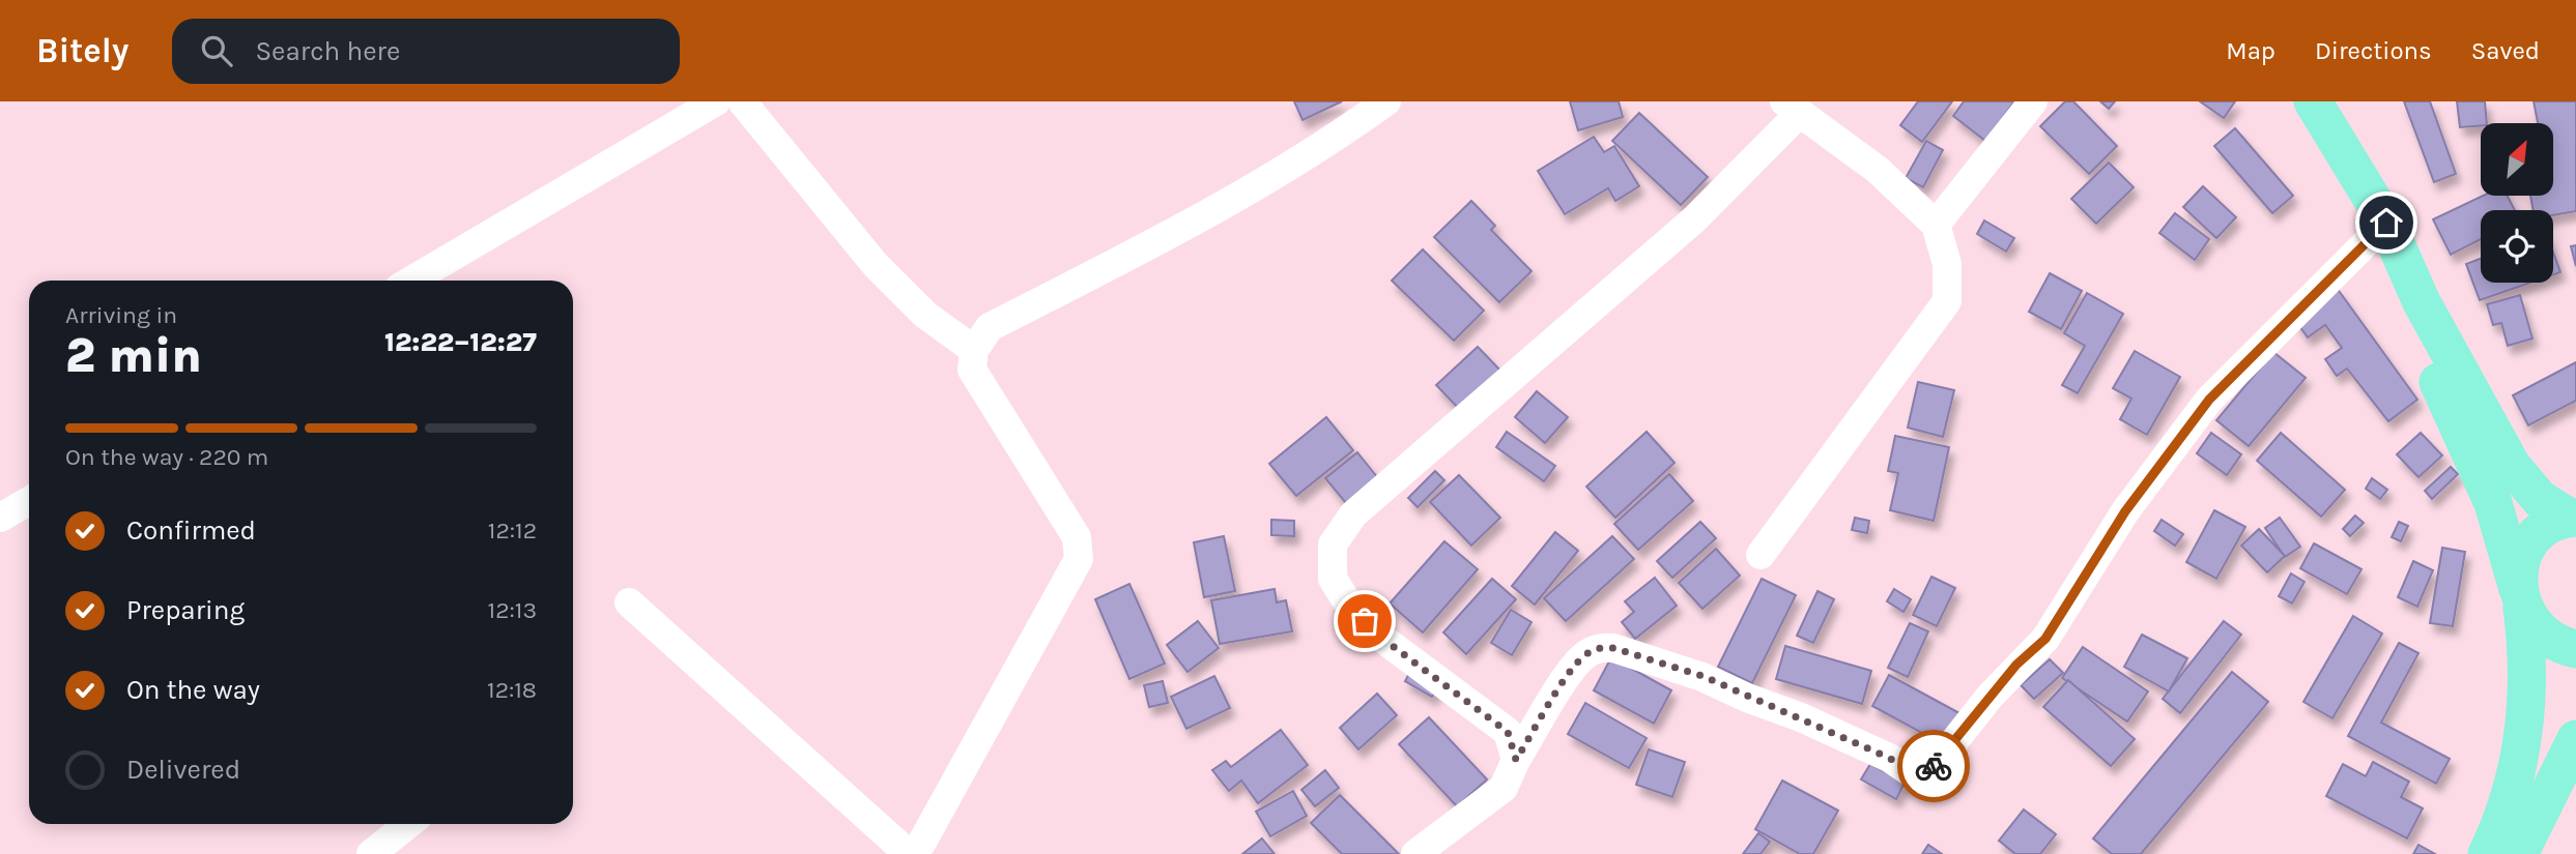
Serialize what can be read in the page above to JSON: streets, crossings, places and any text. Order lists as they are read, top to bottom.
{
  "north": "top right",
  "page": {
    "header": "Bitely",
    "search": "Search here",
    "nav": ["Map", "Directions", "Saved"],
    "heading": ["2 min", "Arriving in", "12:22–12:27"],
    "bar": "On the way · 220 m",
    "list": [
      ["Confirmed", "12:12"],
      ["Preparing", "12:13"],
      ["On the way", "12:18"],
      "Delivered"
    ]
  }
}
